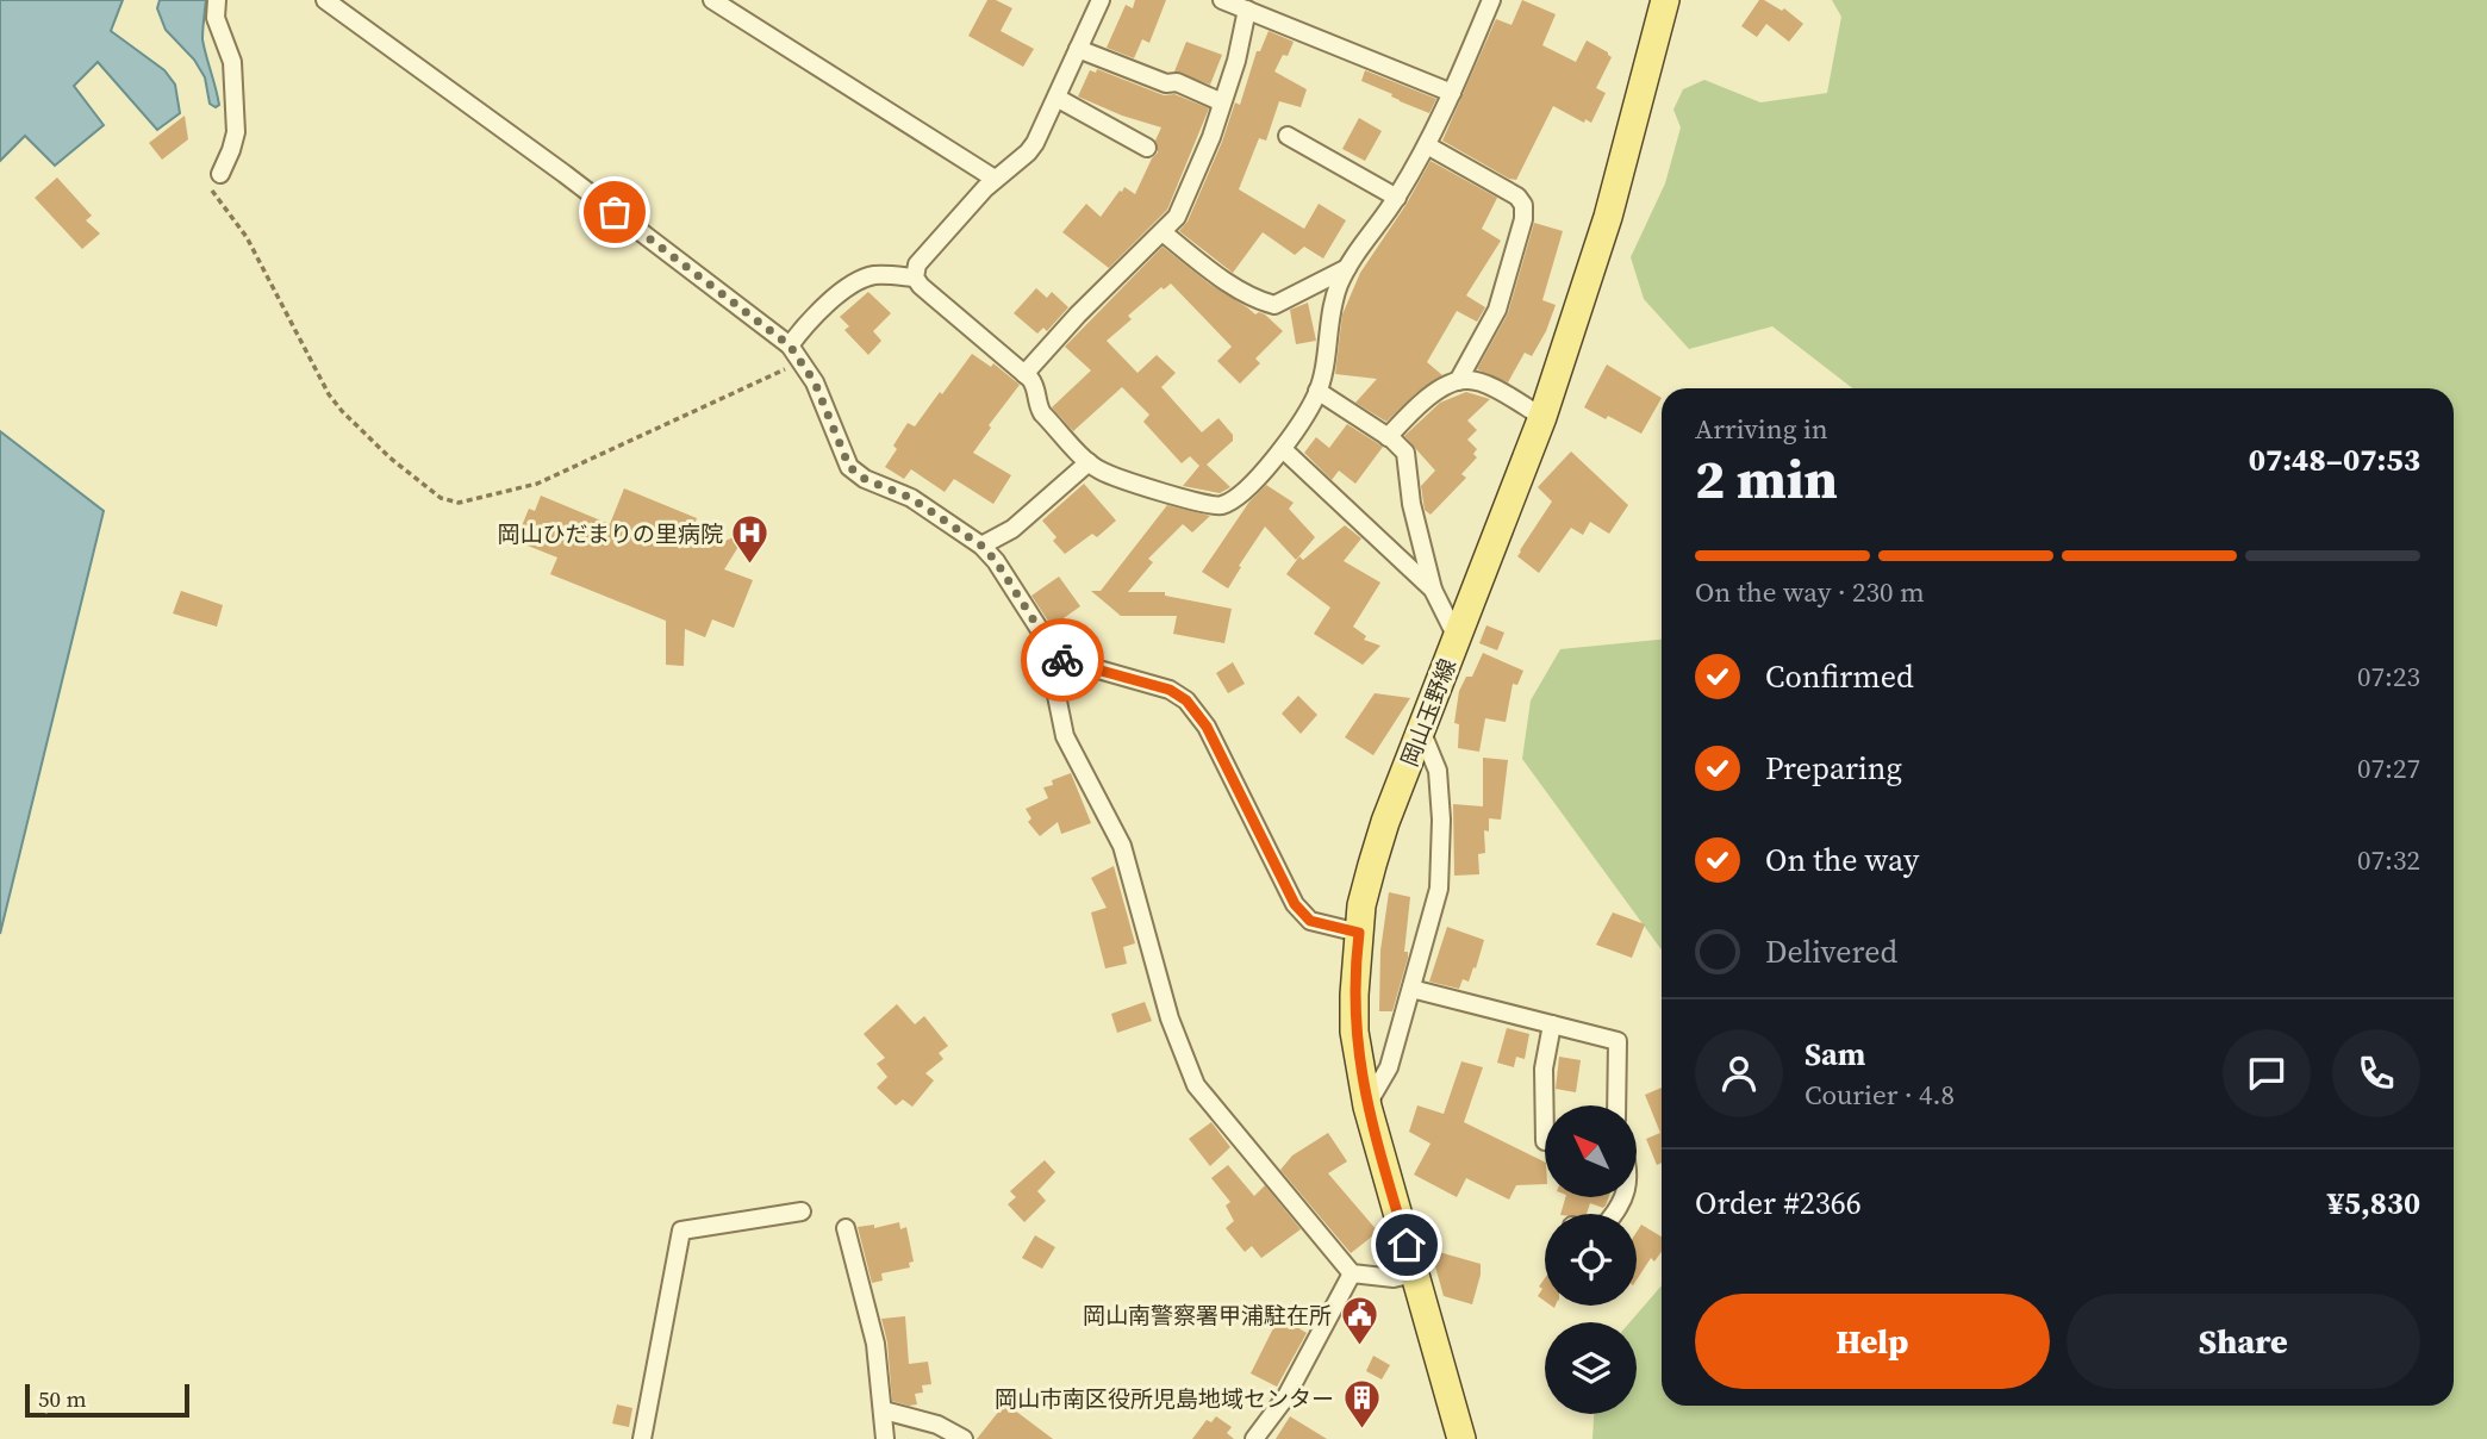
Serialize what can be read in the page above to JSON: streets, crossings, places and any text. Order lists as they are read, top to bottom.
{
  "streets": {
    "main road": ["岡山玉野線"]
  },
  "places": {
    "hospital": ["岡山ひだまりの里病院"],
    "public building": ["岡山南警察署甲浦駐在所"],
    "building": ["岡山市南区役所児島地域センター"]
  },
  "scale_bar": "50 m",
  "north": "top left",
  "page": {
    "heading": ["2 min", "Arriving in", "07:48–07:53"],
    "panel": [
      "Sam",
      "Courier · 4.8",
      "Order #2366",
      "¥5,830"
    ],
    "bar": "On the way · 230 m",
    "list": [
      ["Confirmed", "07:23"],
      ["Preparing", "07:27"],
      ["On the way", "07:32"],
      "Delivered"
    ],
    "buttons": ["Help", "Share"],
    "scale": "50 m"
  }
}
